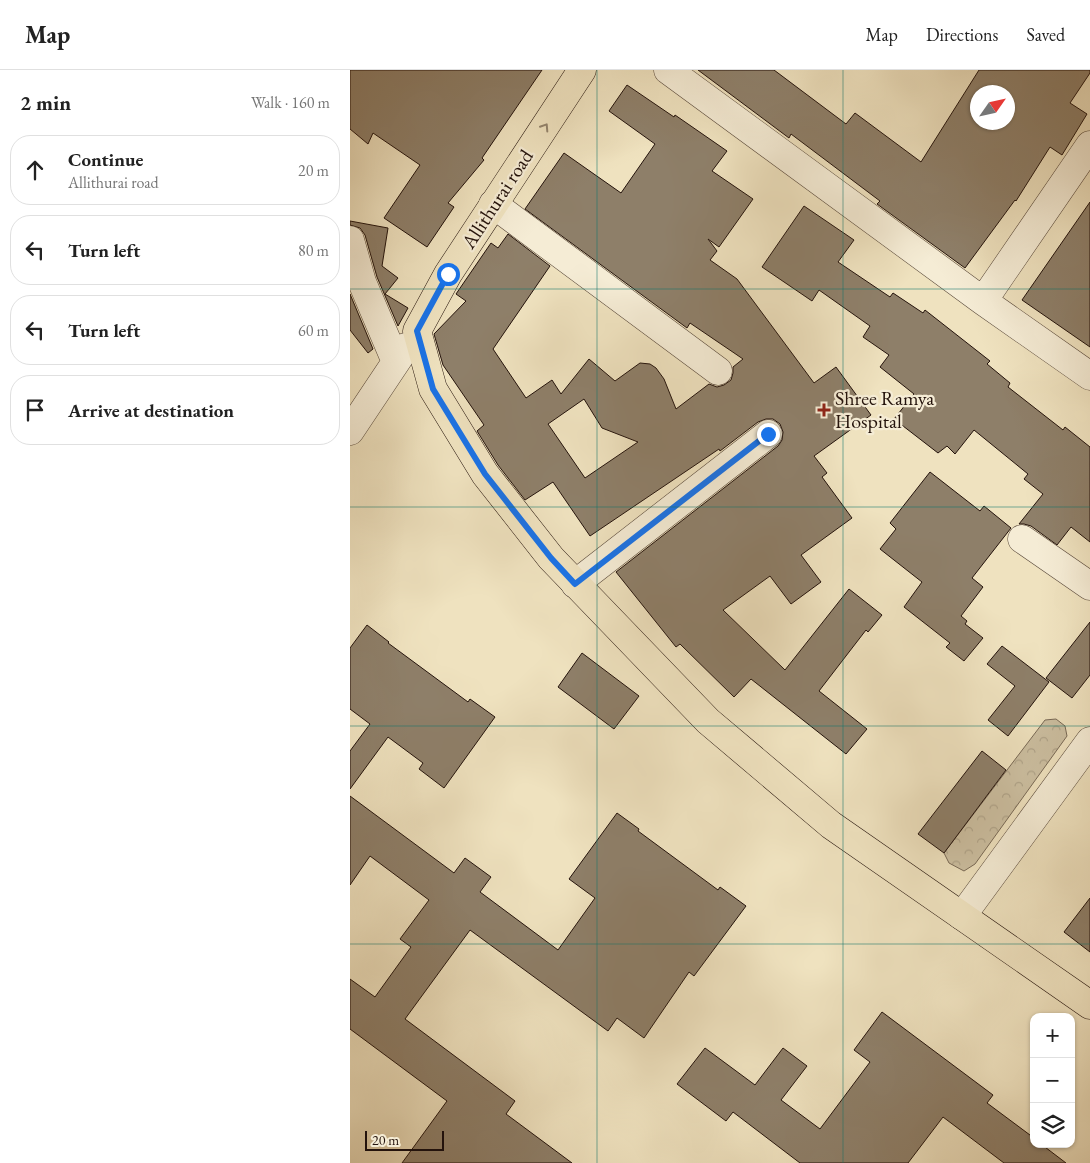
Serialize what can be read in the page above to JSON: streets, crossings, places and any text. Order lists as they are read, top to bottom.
{
  "streets": {
    "main road": ["Allithurai road"]
  },
  "one_way": ["Allithurai road"],
  "places": {
    "health": ["Shree Ramya Hospital"]
  },
  "scale_bar": "20 m",
  "north": "top right",
  "page": {
    "header": "Map",
    "nav": ["Map", "Directions", "Saved"],
    "heading": ["2 min", "Walk · 160 m"],
    "list": [
      ["Continue", "Allithurai road", "20 m"],
      ["Turn left", "80 m"],
      ["Turn left", "60 m"],
      "Arrive at destination"
    ],
    "map_buttons": ["+", "−"],
    "scale": "20 m"
  }
}
